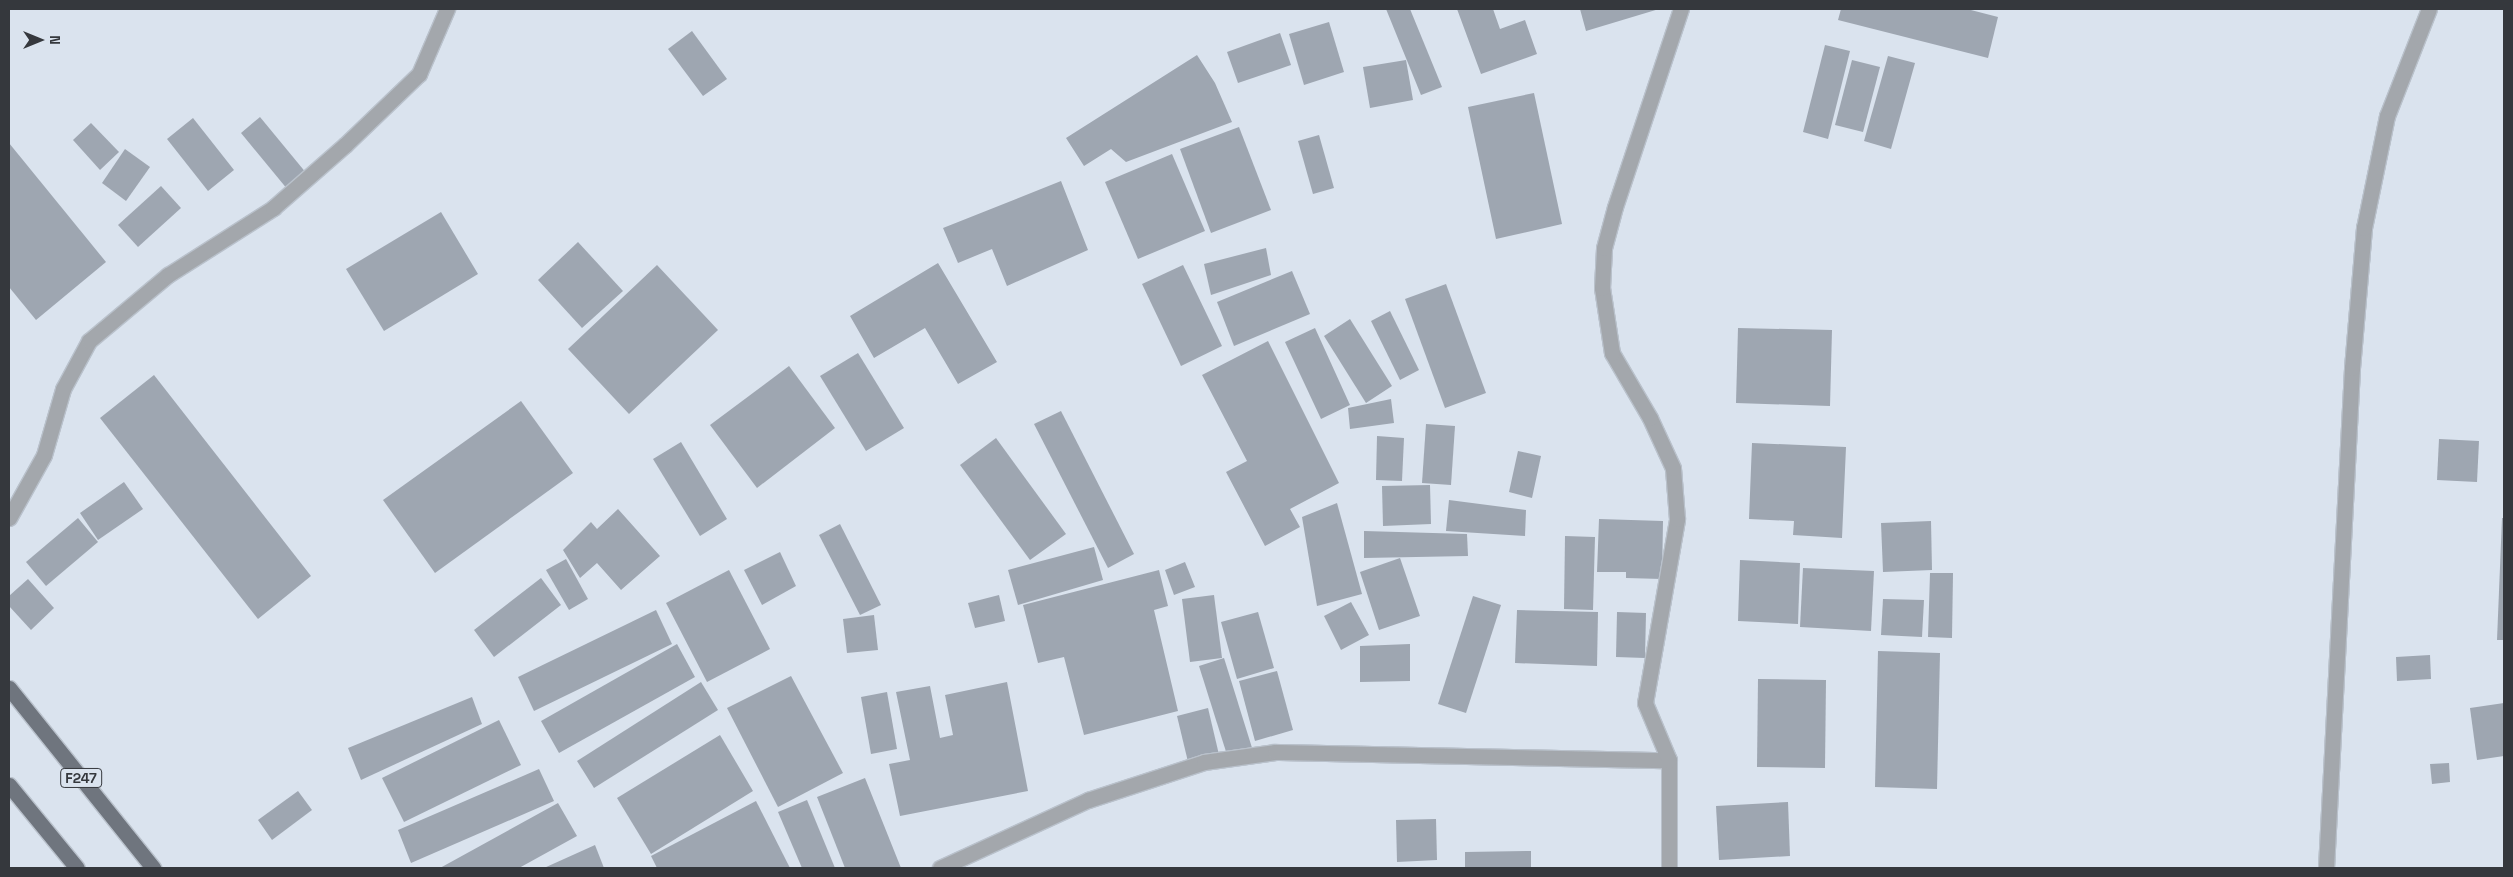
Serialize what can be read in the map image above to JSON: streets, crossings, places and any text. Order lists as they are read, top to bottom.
{
  "streets": {
    "main road": ["F247"]
  },
  "north": "right"
}
